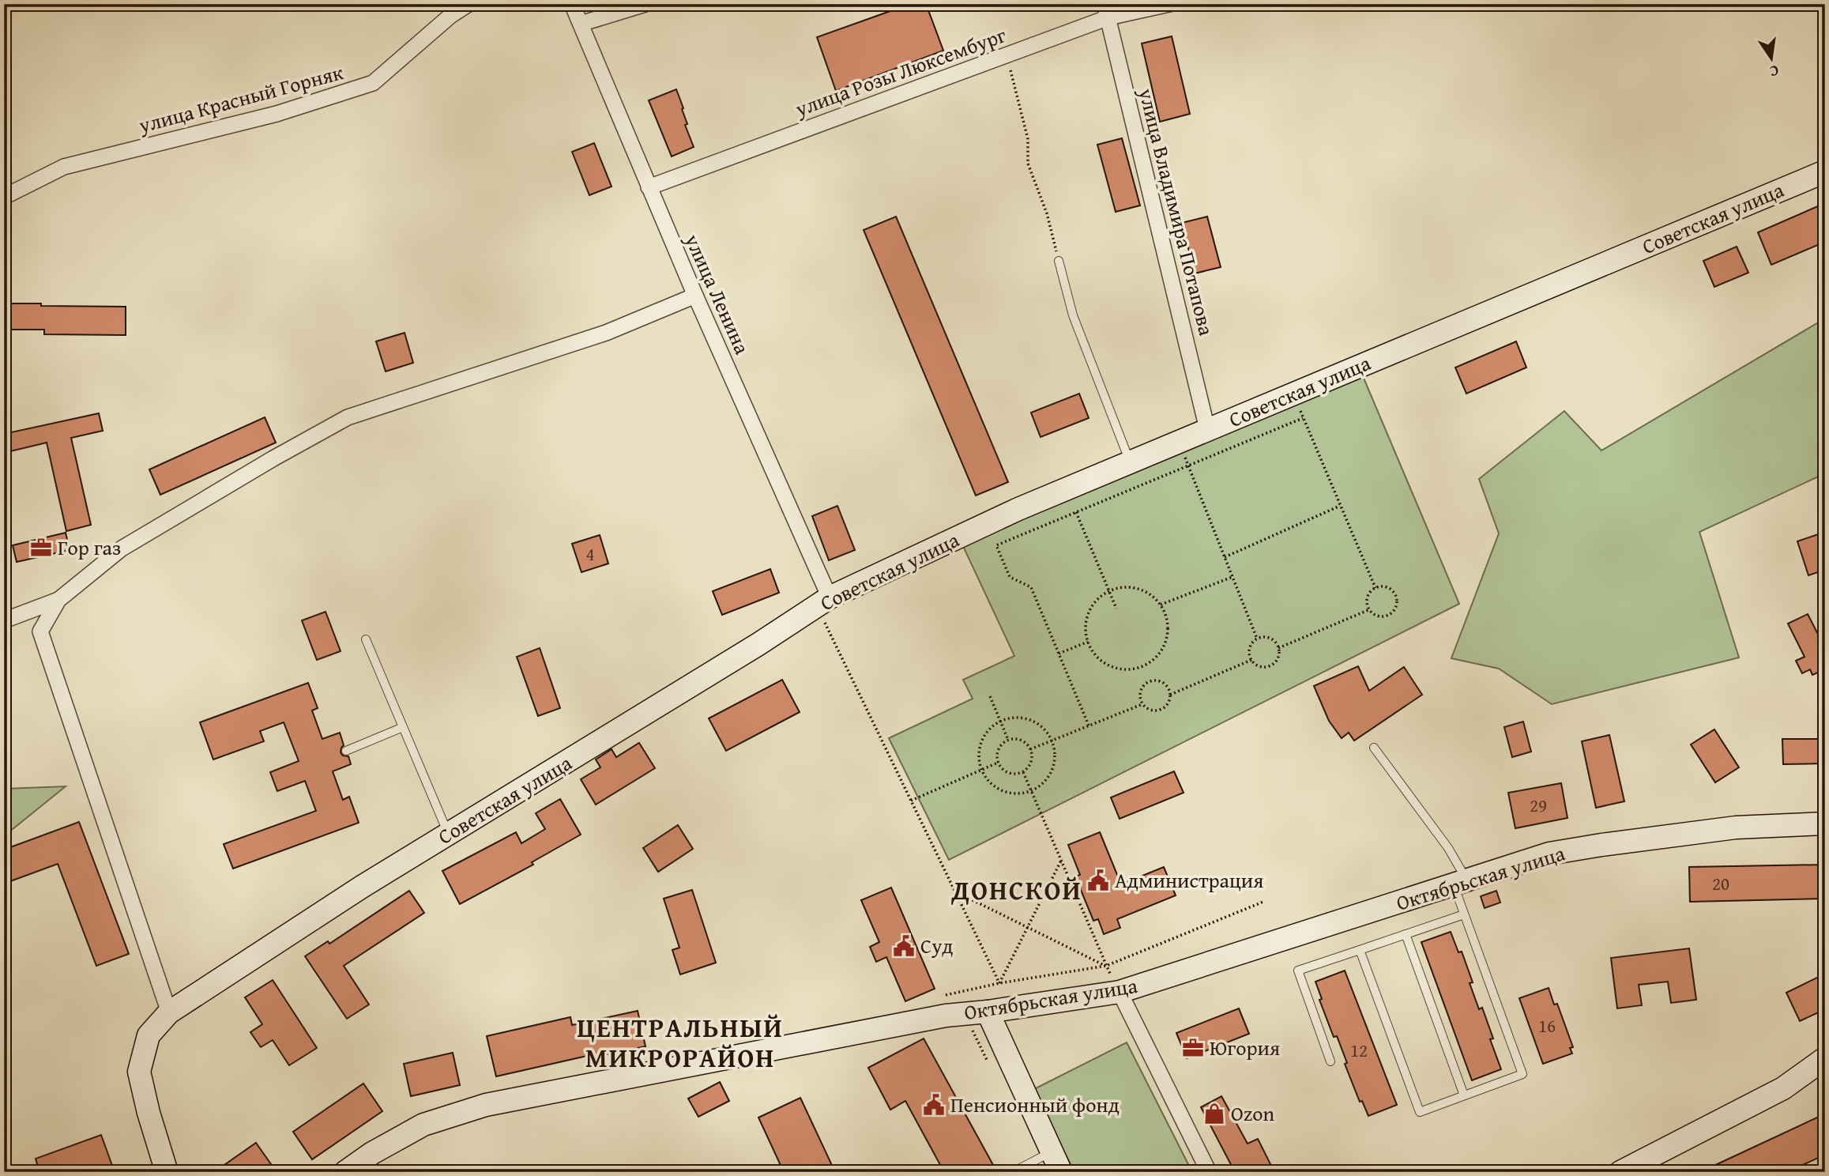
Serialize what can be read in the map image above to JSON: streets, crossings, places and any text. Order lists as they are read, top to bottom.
{
  "streets": {
    "street": [
      "улица Розы Люксембург",
      "улица Красный Горняк",
      "улица Владимира Потапова",
      "Советская улица",
      "улица Ленина",
      "Октябрьская улица"
    ]
  },
  "crossings": [
    ["улица Розы Люксембург", "улица Владимира Потапова"],
    ["улица Розы Люксембург", "улица Ленина"],
    ["улица Владимира Потапова", "Советская улица"],
    ["Советская улица", "улица Ленина"]
  ],
  "districts": ["ДОНСКОЙ", "ЦЕНТРАЛЬНЫЙ МИКРОРАЙОН"],
  "places": {
    "office": ["Гор газ", "Югория"],
    "public building": ["Администрация", "Суд", "Пенсионный фонд"],
    "shop": ["Ozon"]
  },
  "house_numbers": [
    "4",
    "29",
    "20",
    "16",
    "12"
  ],
  "north": "bottom"
}
